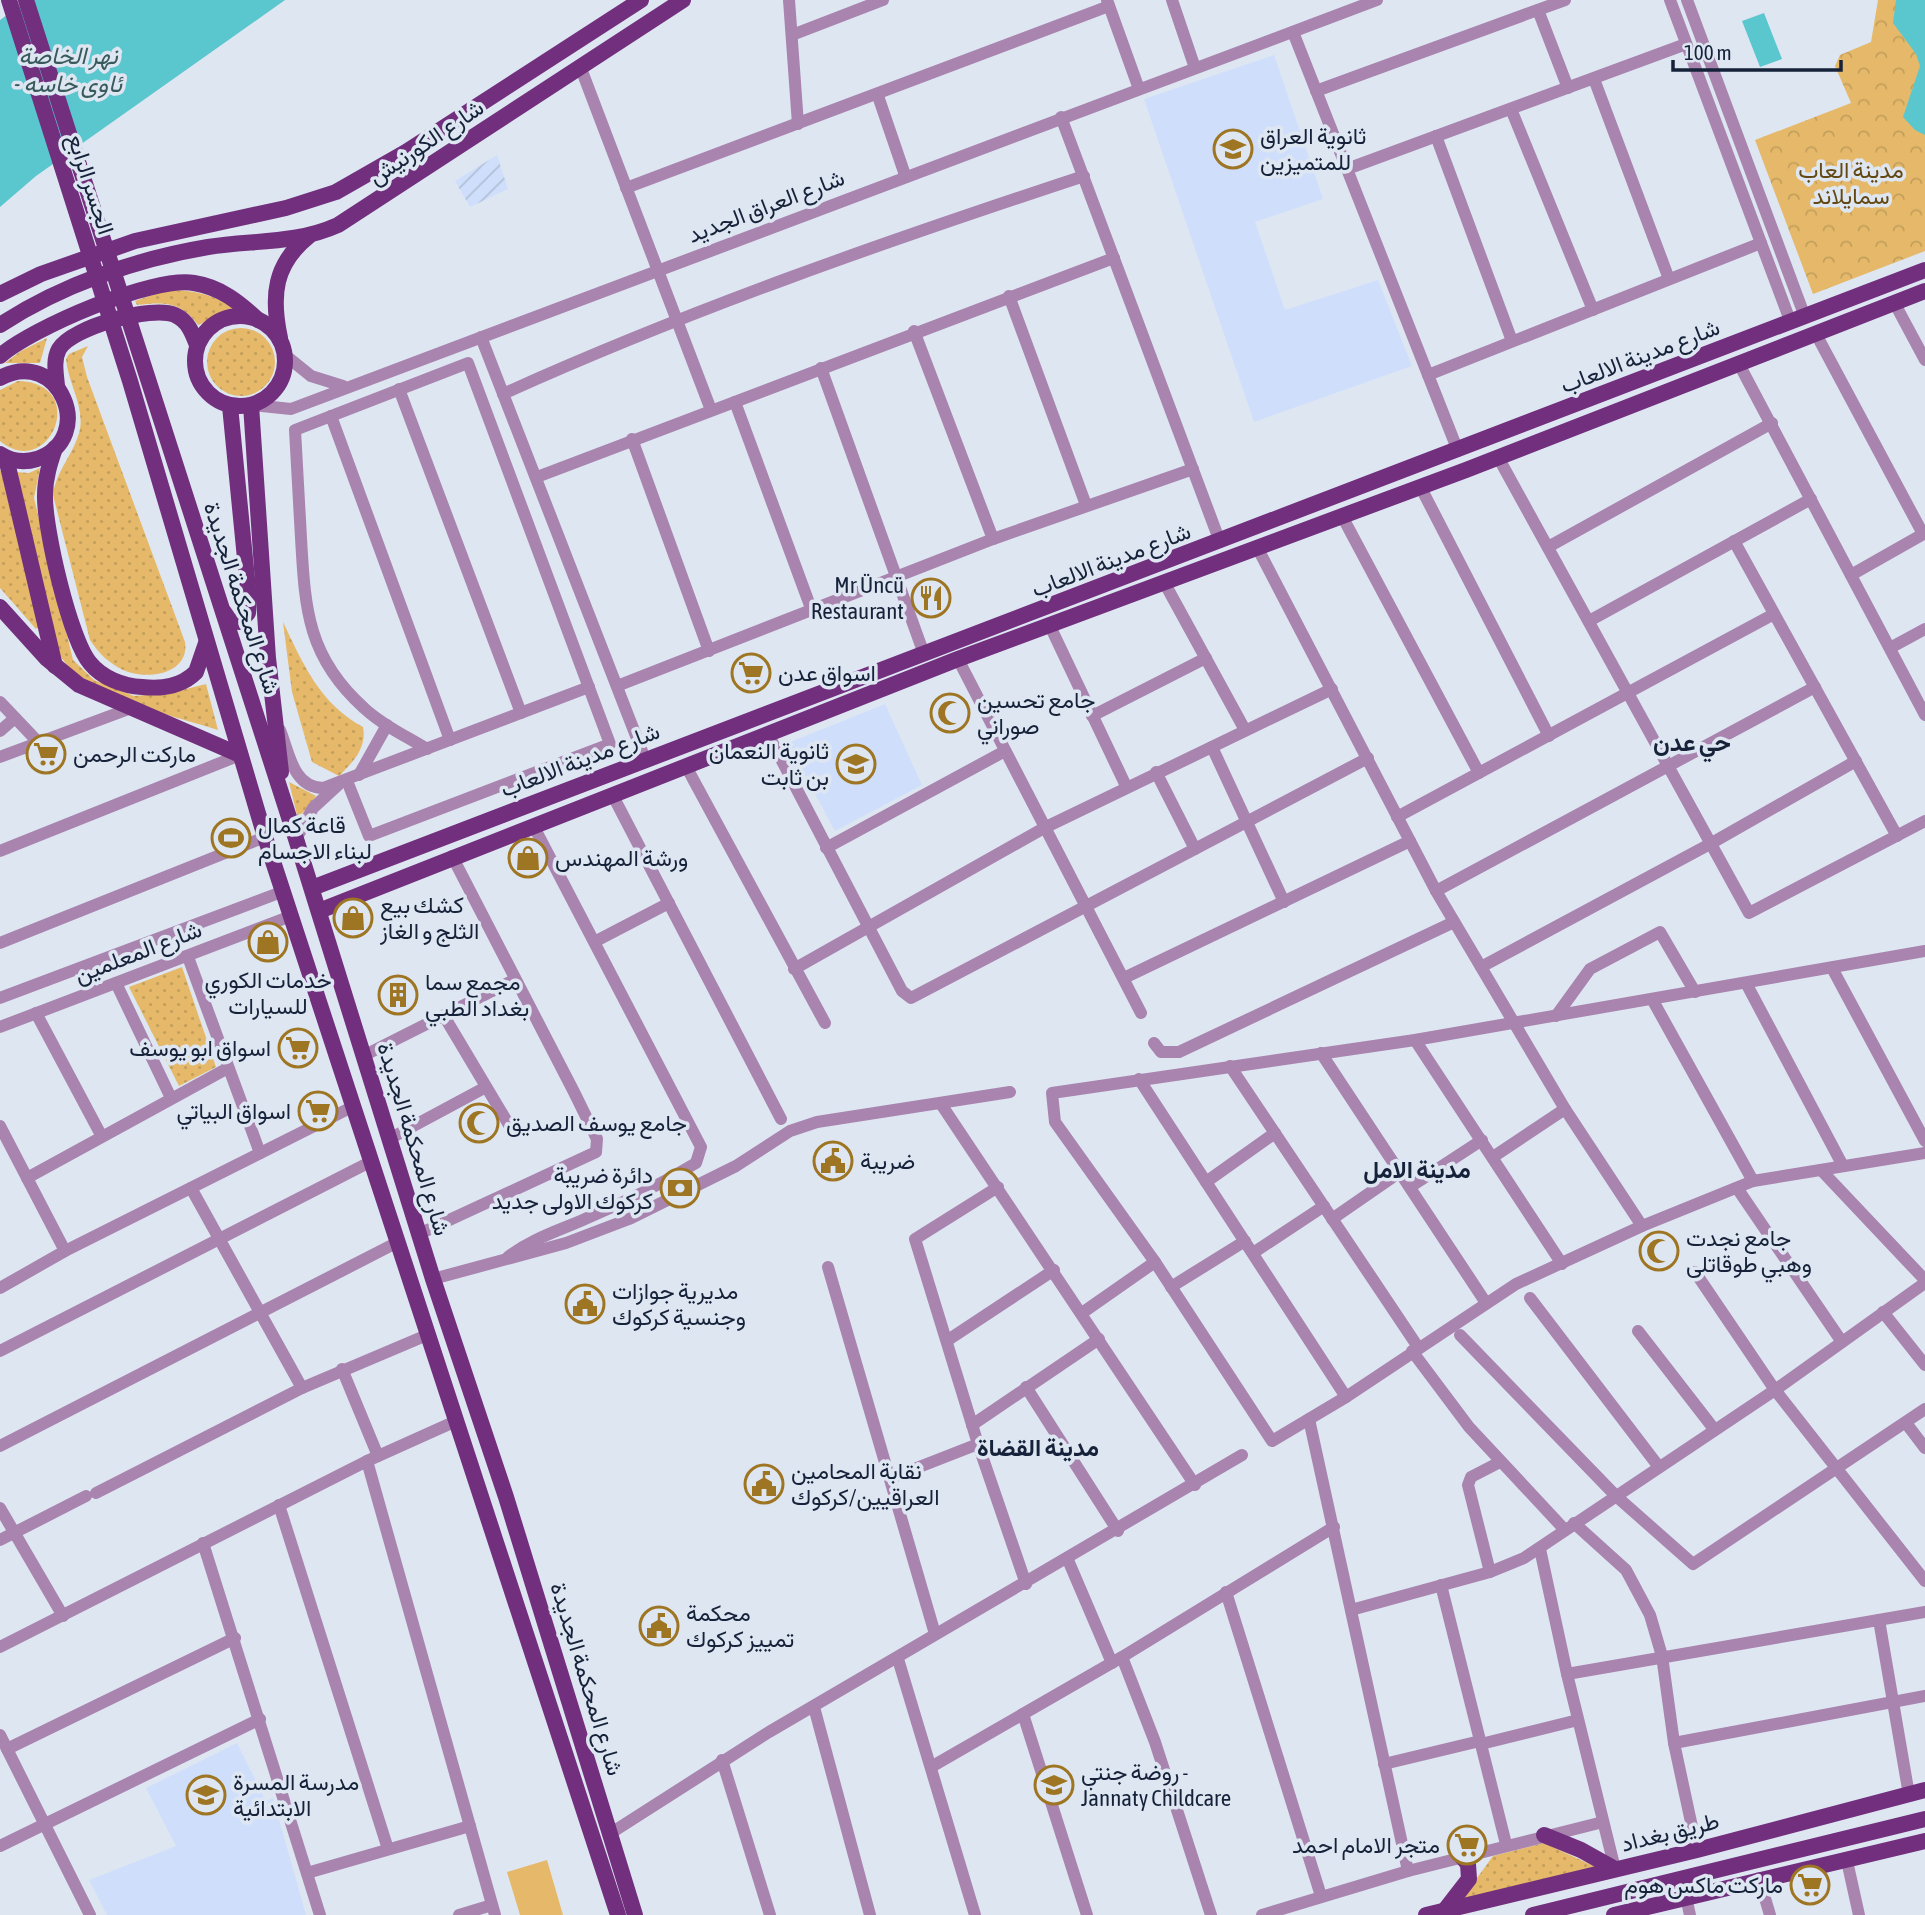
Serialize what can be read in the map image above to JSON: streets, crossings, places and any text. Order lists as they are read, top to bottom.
{
  "streets": {
    "main road": [
      "شارع الكورنيش",
      "الجسر الرابع",
      "شارع مدينة الالعاب",
      "شارع المحكمة الجديدة",
      "طريق بغداد"
    ],
    "street": ["شارع العراق الجديد", "شارع المعلمين"]
  },
  "crossings": [
    ["الجسر الرابع", "شارع المحكمة الجديدة"],
    ["شارع مدينة الالعاب", "شارع المحكمة الجديدة"],
    ["شارع المحكمة الجديدة", "شارع المعلمين"]
  ],
  "districts": ["حي عدن", "مدينة الامل", "مدينة القضاة"],
  "water": ["نهر الخاصة - ئاوی خاسە"],
  "parks": ["مدينة العاب سمايلاند"],
  "places": {
    "school or university": [
      "ثانوية العراق للمتميزين",
      "ثانوية النعمان بن ثابت",
      "روضة جنتي - Jannaty Childcare",
      "مدرسة المسرة الابتدائية"
    ],
    "restaurant": ["Mr Üncü Restaurant"],
    "supermarket": [
      "اسواق عدن",
      "ماركت الرحمن",
      "اسواق ابو يوسف",
      "اسواق البياتي",
      "متجر الامام احمد",
      "ماركت ماكس هوم"
    ],
    "mosque": ["جامع تحسين صوراني", "جامع يوسف الصديق", "جامع نجدت وهبي طوقاتلى"],
    "sports": ["قاعة كمال لبناء الاجسام"],
    "shop": ["ورشة المهندس", "كشك بيع الثلج و الغاز", "خدمات الكوري للسيارات"],
    "building": ["مجمع سما بغداد الطبي"],
    "public building": [
      "ضريبة",
      "مديرية جوازات وجنسية كركوك",
      "نقابة المحامين العراقيين/كركوك",
      "محكمة تمييز كركوك"
    ],
    "bank": ["دائرة ضريبة كركوك الاولی جدید"]
  },
  "scale_bar": "100 m"
}
